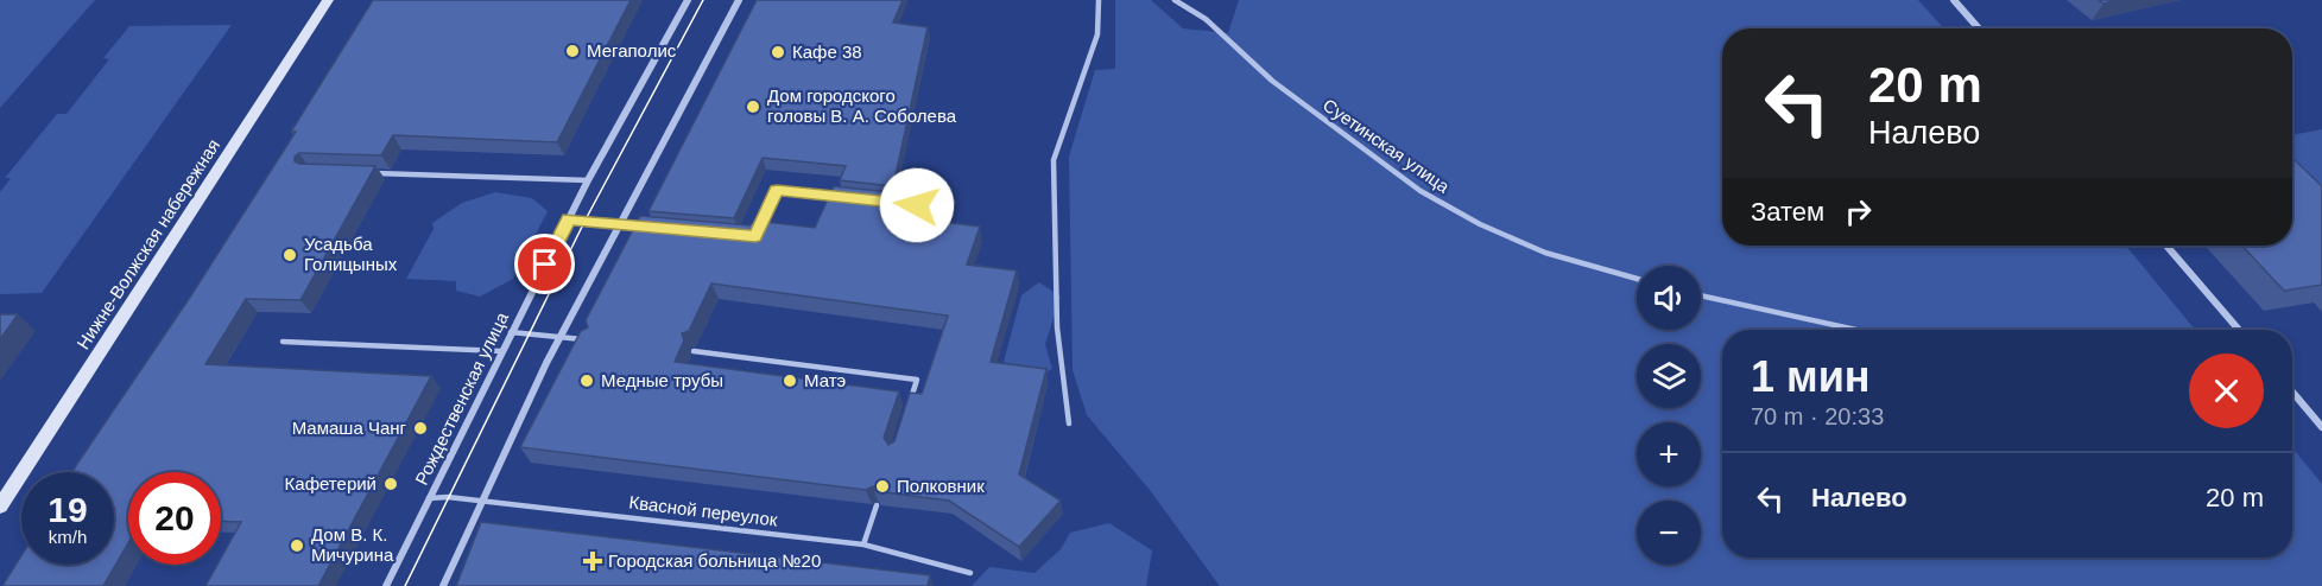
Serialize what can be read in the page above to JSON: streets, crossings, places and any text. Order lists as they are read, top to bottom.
{
  "streets": {
    "main road": ["Нижне-Волжская набережная"],
    "street": ["Рождественская улица"],
    "lane": ["Суетинская улица", "Квасной переулок"]
  },
  "crossings": [
    ["Рождественская улица", "Квасной переулок"]
  ],
  "places": {
    "other": [
      "Мегаполис",
      "Кафе 38",
      "Дом городского головы В. А. Соболева",
      "Усадьба Голицыных",
      "Медные трубы",
      "Матэ",
      "Мамаша Чанг",
      "Кафетерий",
      "Полковник",
      "Дом В. К. Мичурина"
    ],
    "health": ["Городская больница №20"]
  },
  "page": {
    "turn": ["20 m", "Налево"],
    "then": "Затем",
    "map_buttons": ["+", "−"],
    "heading": ["1 мин", "70 m · 20:33"],
    "list": [
      {
        "name": "Налево",
        "value": "20 m"
      }
    ],
    "speed": "19 km/h",
    "limit": "20"
  }
}
